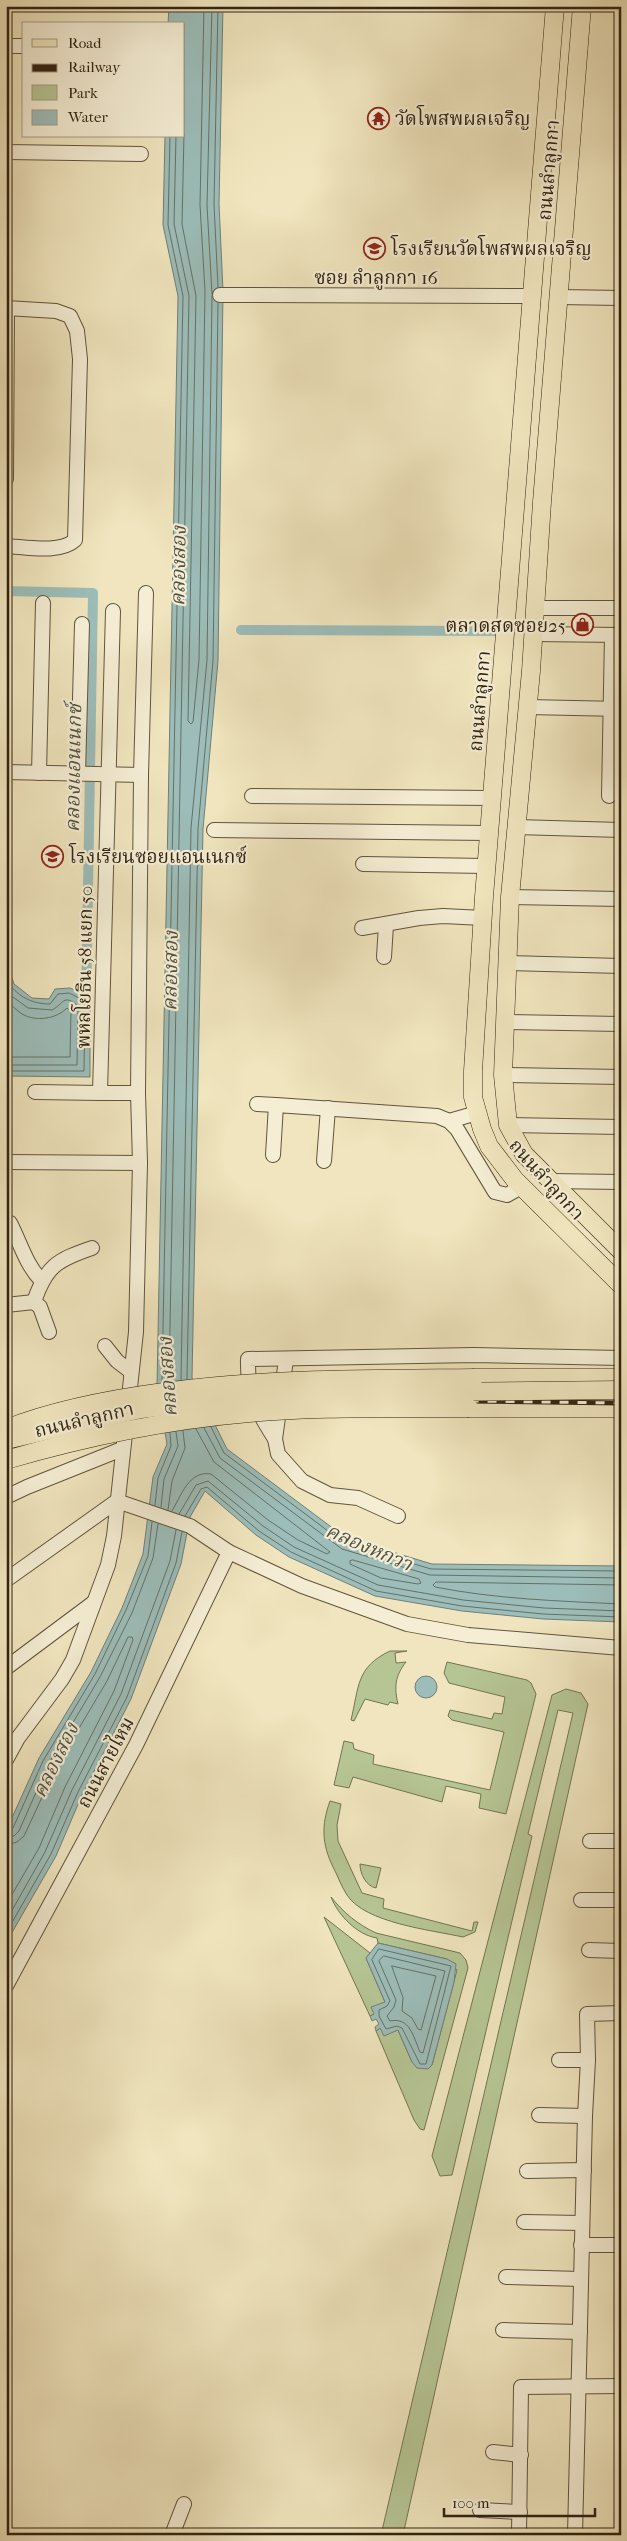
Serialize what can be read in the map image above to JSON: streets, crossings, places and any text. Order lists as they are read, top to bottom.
{
  "streets": {
    "main road": ["ถนนลำลูกกา"],
    "street": ["ซอย ลำลูกกา 16", "พหลโยธิน 58 แยก 50", "ถนนสายไหม"]
  },
  "crossings": [
    ["ถนนลำลูกกา", "ซอย ลำลูกกา 16"]
  ],
  "water": ["คลองสอง", "คลองแอนเนกซ์", "คลองหกวา"],
  "places": {
    "temple": ["วัดโพสพผลเจริญ"],
    "school or university": ["โรงเรียนวัดโพสพผลเจริญ", "โรงเรียนซอยแอนเนกซ์"],
    "shop": ["ตลาดสดซอย25"]
  },
  "legend": [
    "Road",
    "Railway",
    "Park",
    "Water"
  ],
  "scale_bar": "100 m"
}
